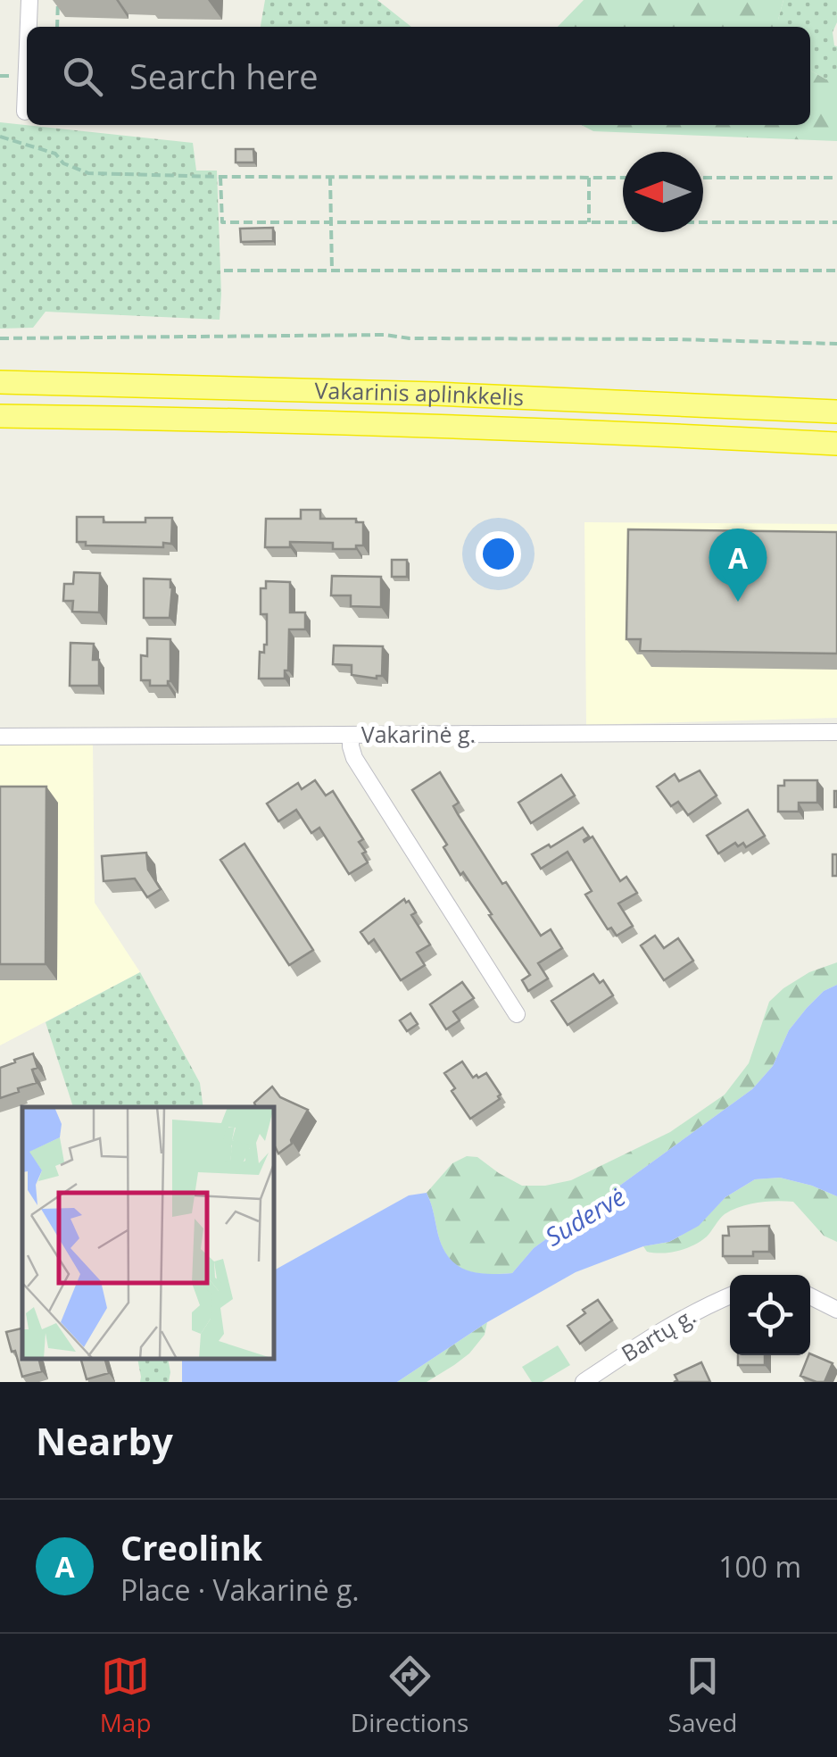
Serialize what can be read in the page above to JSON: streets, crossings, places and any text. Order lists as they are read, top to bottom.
{
  "streets": {
    "highway": ["Vakarinis aplinkkelis"],
    "street": ["Vakarinė g.", "Bartų g."]
  },
  "water": ["Sudervė"],
  "north": "left",
  "page": {
    "search": "Search here",
    "pins": "A",
    "heading": "Nearby",
    "list": [
      {
        "mark": "A",
        "name": "Creolink",
        "note": "Place · Vakarinė g.",
        "value": "100 m"
      }
    ],
    "nav": ["Map", "Directions", "Saved"]
  }
}
